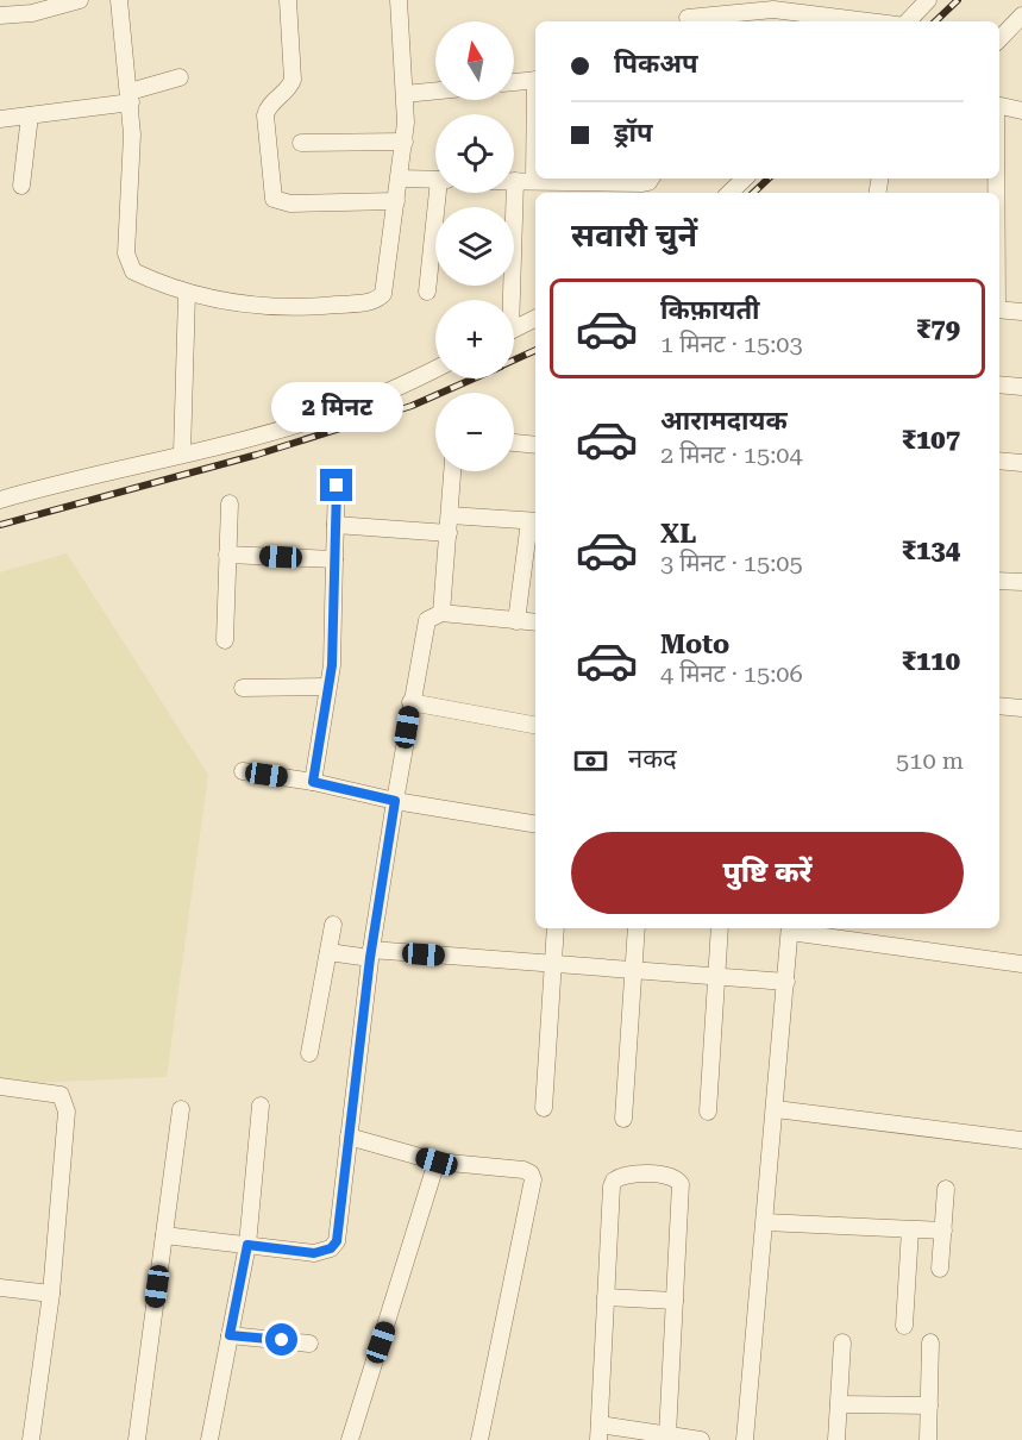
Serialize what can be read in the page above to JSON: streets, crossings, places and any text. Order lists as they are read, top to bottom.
{
  "north": "top",
  "page": {
    "map_buttons": ["+", "−"],
    "banner": ["पिकअप", "ड्रॉप"],
    "heading": "सवारी चुनें",
    "list": [
      {
        "name": "किफ़ायती",
        "note": "1 मिनट · 15:03",
        "value": "₹79"
      },
      {
        "name": "आरामदायक",
        "note": "2 मिनट · 15:04",
        "value": "₹107"
      },
      {
        "name": "XL",
        "note": "3 मिनट · 15:05",
        "value": "₹134"
      },
      {
        "name": "Moto",
        "note": "4 मिनट · 15:06",
        "value": "₹110"
      }
    ],
    "bubble": "2 मिनट",
    "pay": ["नकद", "510 m"],
    "buttons": "पुष्टि करें"
  }
}
